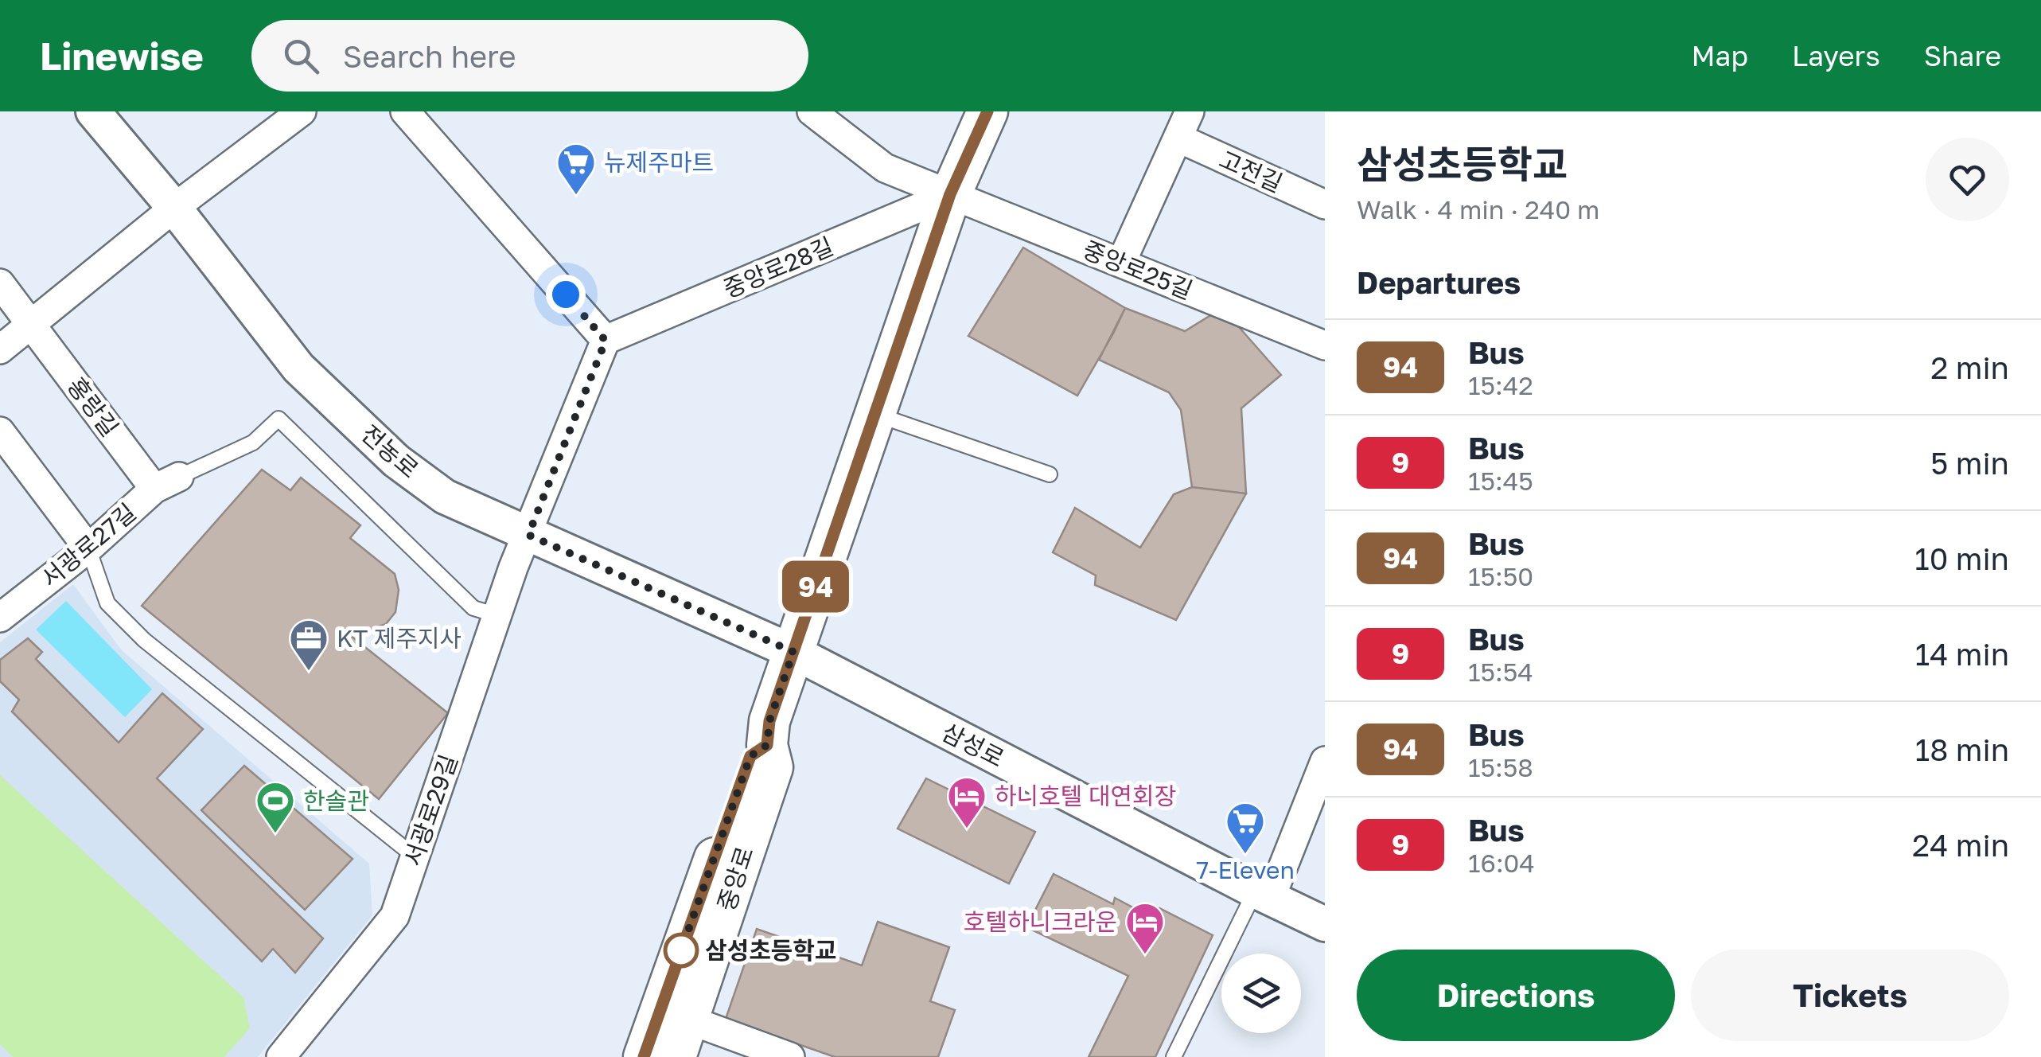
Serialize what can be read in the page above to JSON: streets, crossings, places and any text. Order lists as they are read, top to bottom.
{
  "streets": {
    "main road": ["중앙로"],
    "street": [
      "고전길",
      "중앙로28길",
      "중앙로25길",
      "홍랑길",
      "전농로",
      "서광로27길",
      "삼성로",
      "서광로29길"
    ]
  },
  "crossings": [
    ["중앙로28길", "중앙로25길"],
    ["중앙로28길", "중앙로"],
    ["중앙로25길", "중앙로"],
    ["홍랑길", "서광로27길"],
    ["전농로", "삼성로"],
    ["전농로", "서광로29길"],
    ["전농로", "중앙로"],
    ["삼성로", "중앙로"]
  ],
  "places": {
    "supermarket": ["뉴제주마트", "7-Eleven"],
    "office": ["KT 제주지사"],
    "hotel": ["하니호텔 대연회장", "호텔하니크라운"],
    "sports": ["한솔관"],
    "other": ["삼성초등학교"]
  },
  "lines": ["bus line 94"],
  "page": {
    "header": "Linewise",
    "search": "Search here",
    "nav": ["Map", "Layers", "Share"],
    "on_map": "94",
    "heading": [
      ["삼성초등학교", "Walk · 4 min · 240 m"],
      "Departures"
    ],
    "list": [
      {
        "mark": "94",
        "name": "Bus",
        "note": "15:42",
        "value": "2 min"
      },
      {
        "mark": "9",
        "name": "Bus",
        "note": "15:45",
        "value": "5 min"
      },
      {
        "mark": "94",
        "name": "Bus",
        "note": "15:50",
        "value": "10 min"
      },
      {
        "mark": "9",
        "name": "Bus",
        "note": "15:54",
        "value": "14 min"
      },
      {
        "mark": "94",
        "name": "Bus",
        "note": "15:58",
        "value": "18 min"
      },
      {
        "mark": "9",
        "name": "Bus",
        "note": "16:04",
        "value": "24 min"
      }
    ],
    "buttons": ["Directions", "Tickets"]
  }
}
